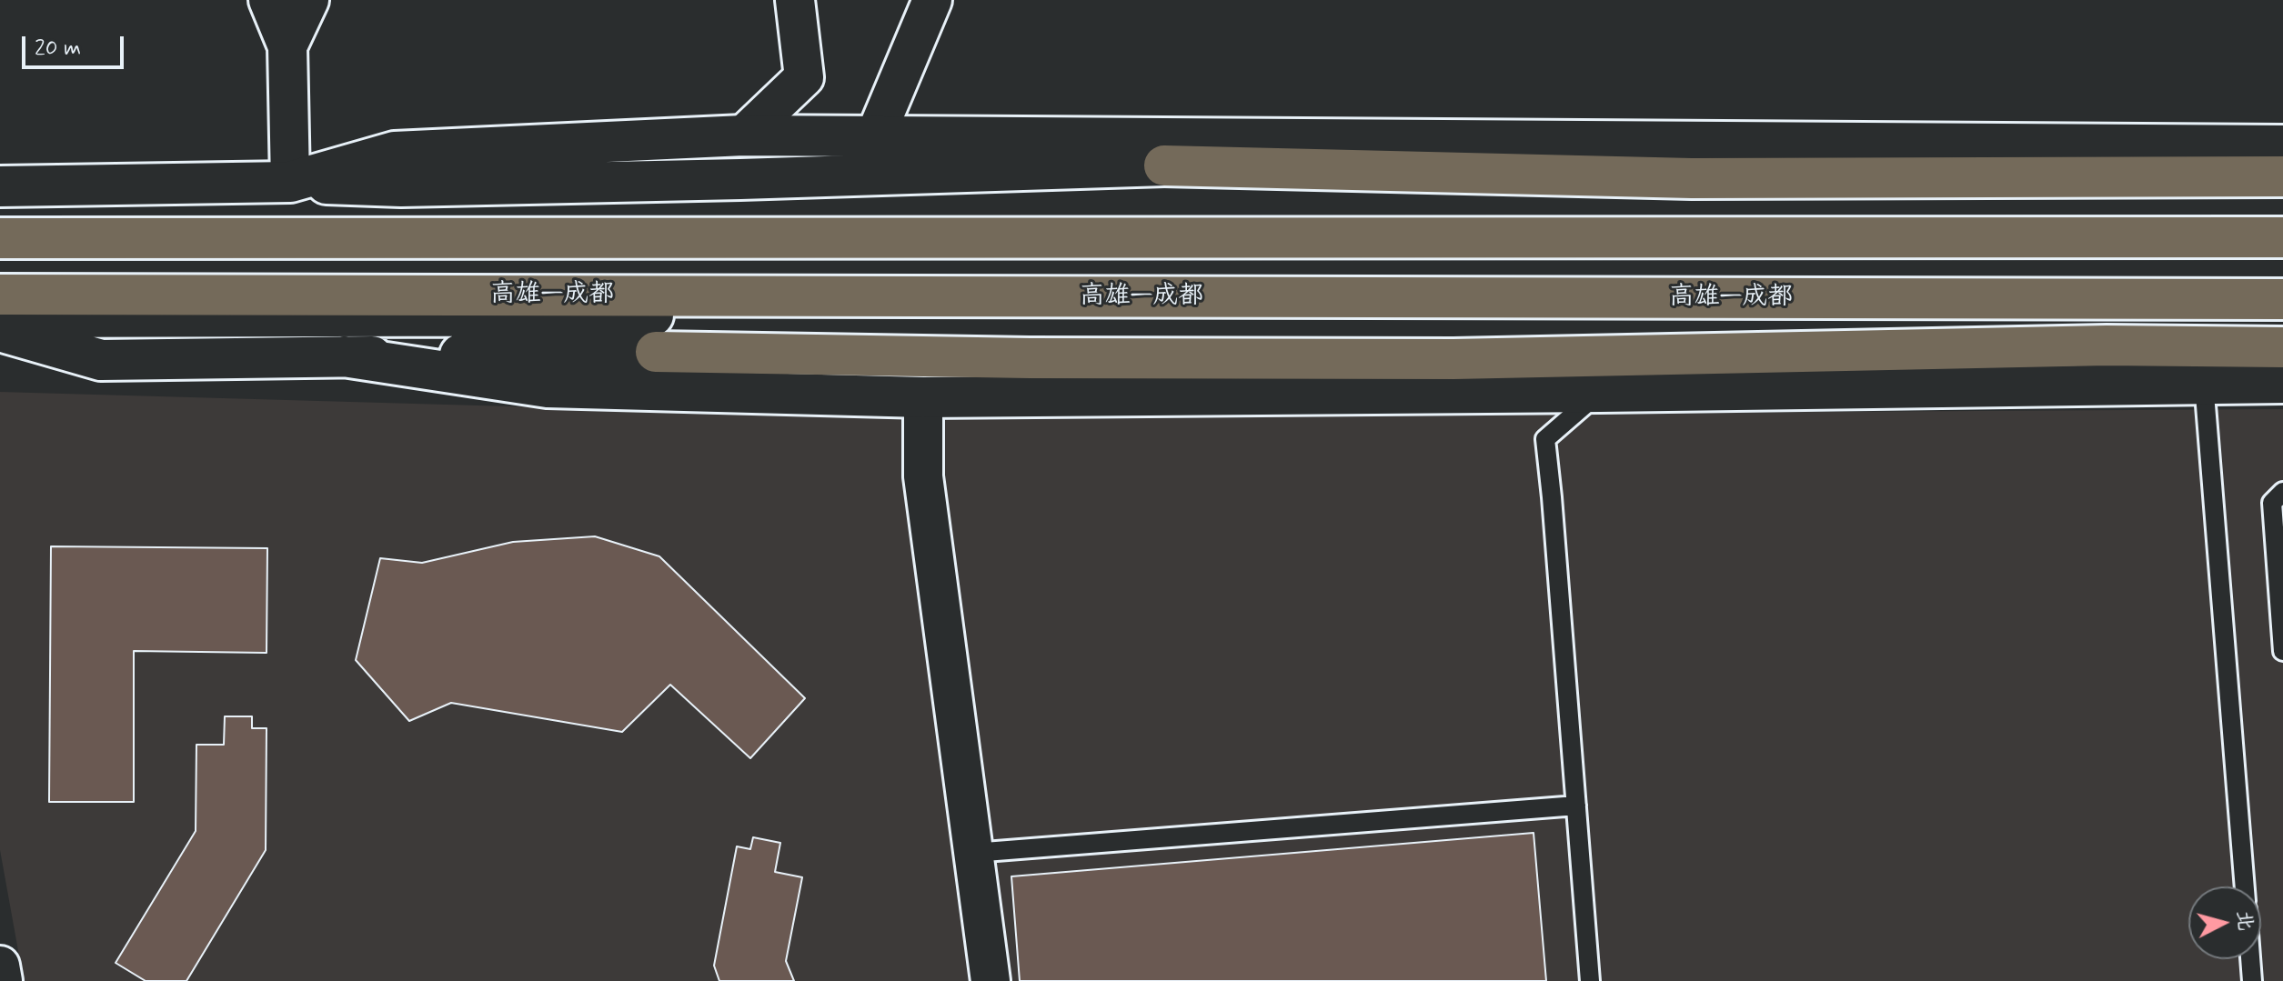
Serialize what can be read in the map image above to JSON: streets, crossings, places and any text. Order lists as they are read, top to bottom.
{
  "streets": {
    "highway": ["高雄—成都"]
  },
  "scale_bar": "20 m",
  "north": "right"
}
